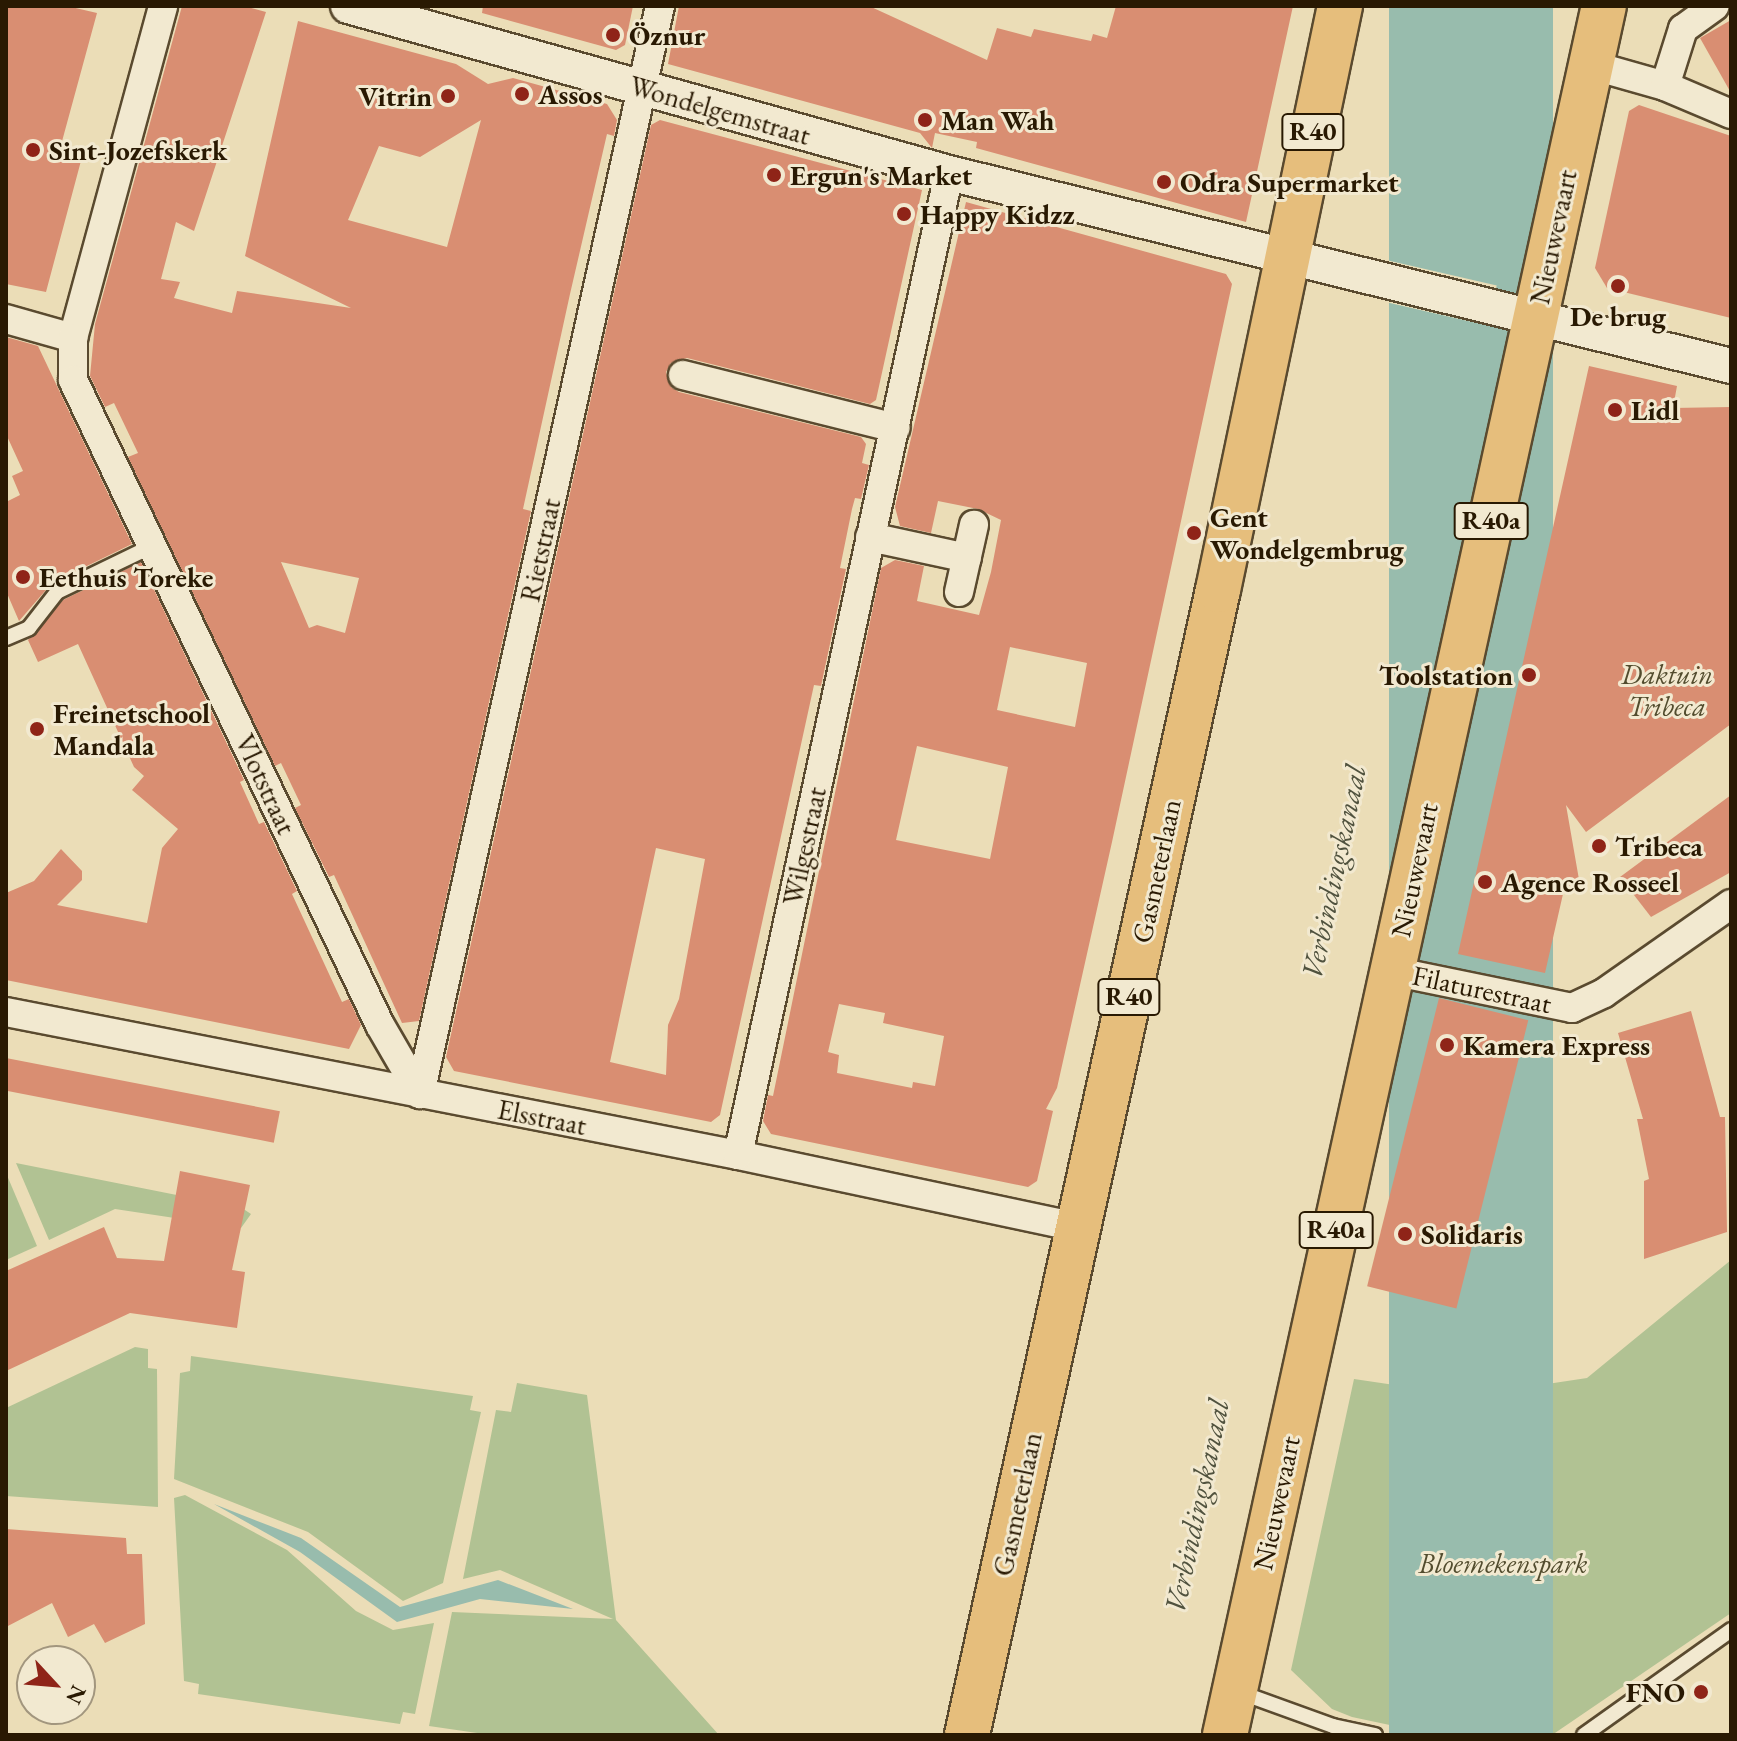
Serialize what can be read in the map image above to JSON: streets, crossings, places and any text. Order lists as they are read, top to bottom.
{
  "streets": {
    "main road": [
      "R40",
      "Nieuwevaart",
      "R40a",
      "Gasmeterlaan"
    ],
    "street": [
      "Wondelgemstraat",
      "Rietstraat",
      "Vlotstraat",
      "Wilgestraat",
      "Filaturestraat",
      "Elsstraat"
    ]
  },
  "crossings": [
    ["Wondelgemstraat", "Nieuwevaart"],
    ["Wondelgemstraat", "Rietstraat"],
    ["Wondelgemstraat", "Wilgestraat"],
    ["Wondelgemstraat", "Gasmeterlaan"],
    ["Nieuwevaart", "Filaturestraat"],
    ["Rietstraat", "Vlotstraat"],
    ["Rietstraat", "Elsstraat"],
    ["Vlotstraat", "Elsstraat"],
    ["Wilgestraat", "Elsstraat"],
    ["Gasmeterlaan", "Elsstraat"]
  ],
  "water": ["Verbindingskanaal"],
  "parks": ["Daktuin Tribeca", "Bloemekenspark"],
  "places": [
    "Öznur",
    "Assos",
    "Vitrin",
    "Man Wah",
    "Sint-Jozefskerk",
    "Ergun's Market",
    "Odra Supermarket",
    "Happy Kidzz",
    "De brug",
    "Lidl",
    "Gent Wondelgembrug",
    "Eethuis Toreke",
    "Toolstation",
    "Freinetschool Mandala",
    "Tribeca",
    "Agence Rosseel",
    "Kamera Express",
    "Solidaris",
    "FNO"
  ],
  "north": "bottom right"
}
